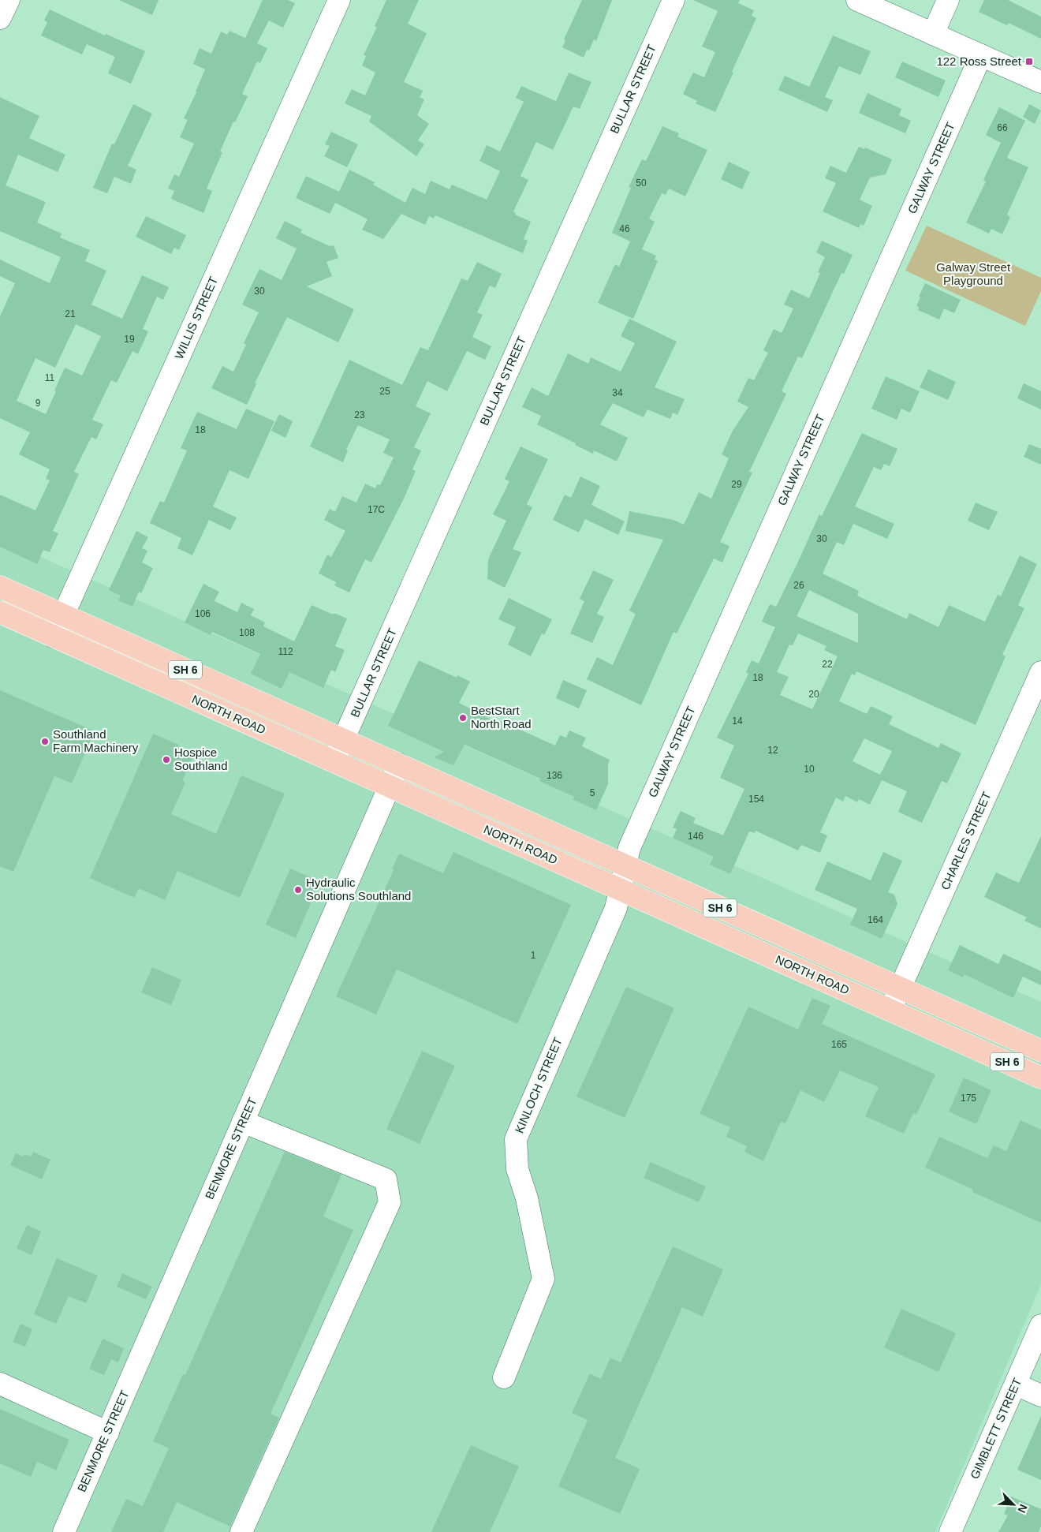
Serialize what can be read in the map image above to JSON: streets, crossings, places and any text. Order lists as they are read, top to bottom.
{
  "streets": {
    "main road": ["SH 6", "NORTH ROAD"],
    "street": [
      "BULLAR STREET",
      "GALWAY STREET",
      "WILLIS STREET",
      "CHARLES STREET",
      "KINLOCH STREET",
      "BENMORE STREET",
      "GIMBLETT STREET"
    ]
  },
  "crossings": [
    ["BULLAR STREET", "NORTH ROAD"],
    ["GALWAY STREET", "NORTH ROAD"],
    ["GALWAY STREET", "KINLOCH STREET"],
    ["WILLIS STREET", "NORTH ROAD"],
    ["NORTH ROAD", "CHARLES STREET"],
    ["NORTH ROAD", "KINLOCH STREET"],
    ["NORTH ROAD", "BENMORE STREET"]
  ],
  "parks": ["Galway Street Playground"],
  "places": {
    "transit": ["122 Ross Street"],
    "other": [
      "BestStart North Road",
      "Southland Farm Machinery",
      "Hospice Southland",
      "Hydraulic Solutions Southland"
    ]
  },
  "house_numbers": [
    "66",
    "50",
    "46",
    "30",
    "21",
    "19",
    "11",
    "25",
    "34",
    "9",
    "23",
    "18",
    "29",
    "17C",
    "30",
    "26",
    "106",
    "108",
    "112",
    "22",
    "18",
    "20",
    "14",
    "12",
    "10",
    "136",
    "5",
    "154",
    "146",
    "164",
    "1",
    "165",
    "175"
  ],
  "north": "bottom right"
}
